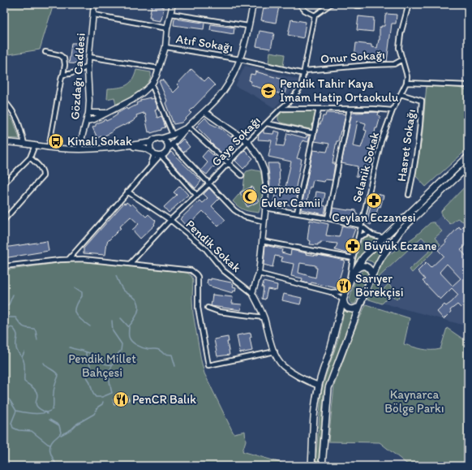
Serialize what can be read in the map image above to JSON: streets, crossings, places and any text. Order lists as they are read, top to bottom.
{
  "streets": {
    "street": [
      "Atıf Sokağı",
      "Onur Sokağı",
      "Gözdağı Caddesi",
      "Gaye Sokağı",
      "Hasret Sokağı",
      "Selanik Sokak",
      "Pendik Sokak"
    ]
  },
  "crossings": [
    ["Atıf Sokağı", "Onur Sokağı"],
    ["Onur Sokağı", "Gaye Sokağı"],
    ["Gaye Sokağı", "Pendik Sokak"],
    ["Hasret Sokağı", "Selanik Sokak"]
  ],
  "parks": ["Pendik Millet Bahçesi", "Kaynarca Bölge Parkı"],
  "places": {
    "school or university": ["Pendik Tahir Kaya İmam Hatip Ortaokulu"],
    "bus stop": ["Kinali Sokak"],
    "mosque": ["Serpme Evler Camii"],
    "pharmacy": ["Ceylan Eczanesi", "Büyük Eczane"],
    "restaurant": ["Sarıyer Börekçisi", "PenCR Balık"]
  }
}
